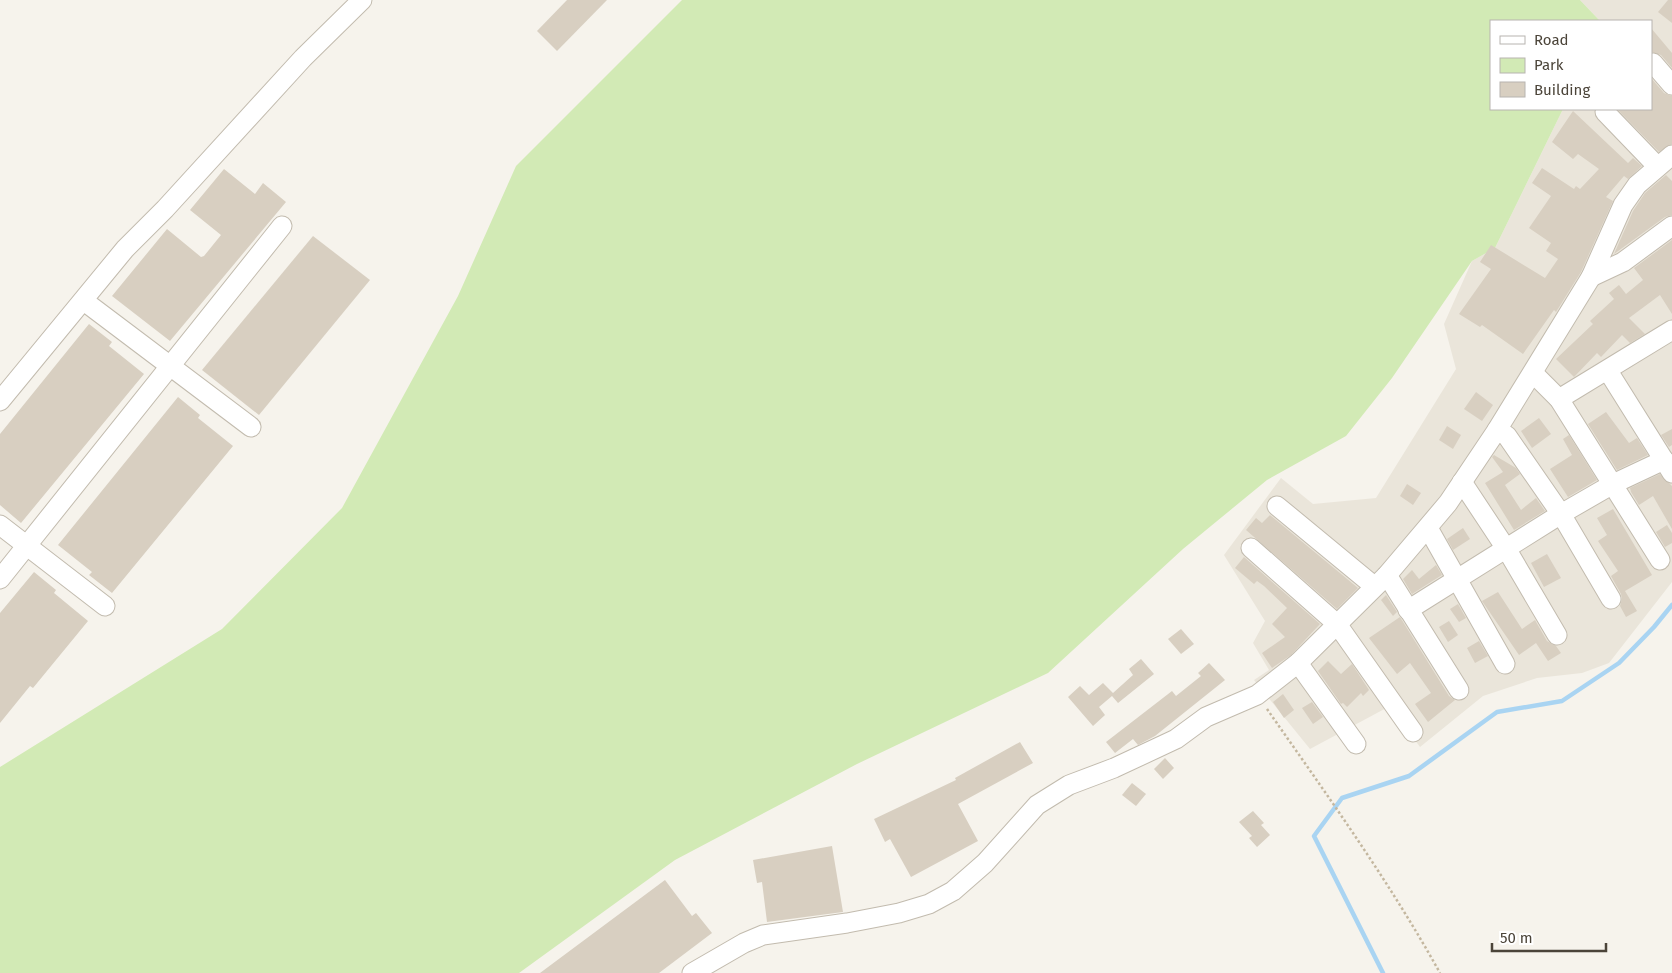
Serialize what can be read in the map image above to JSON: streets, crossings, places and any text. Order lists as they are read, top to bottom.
{
  "legend": ["Road", "Park", "Building"],
  "scale_bar": "50 m"
}
